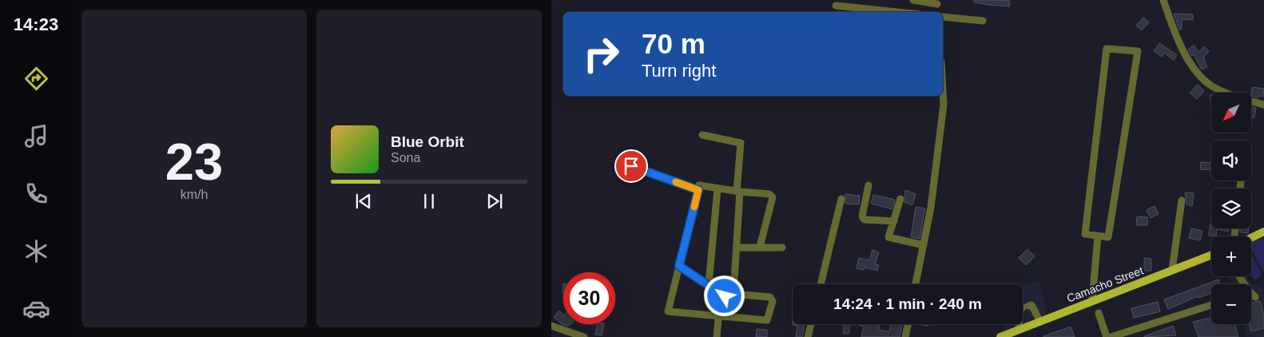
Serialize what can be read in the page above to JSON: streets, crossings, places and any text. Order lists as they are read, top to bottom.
{
  "streets": {
    "main road": ["Camacho Street"]
  },
  "north": "bottom left",
  "page": {
    "tabs": "14:23",
    "tile": ["23", "km/h"],
    "turn": ["70 m", "Turn right"],
    "map_buttons": ["+", "−"],
    "song": ["Blue Orbit", "Sona"],
    "limit": "30",
    "trip": "14:24 · 1 min · 240 m"
  }
}
